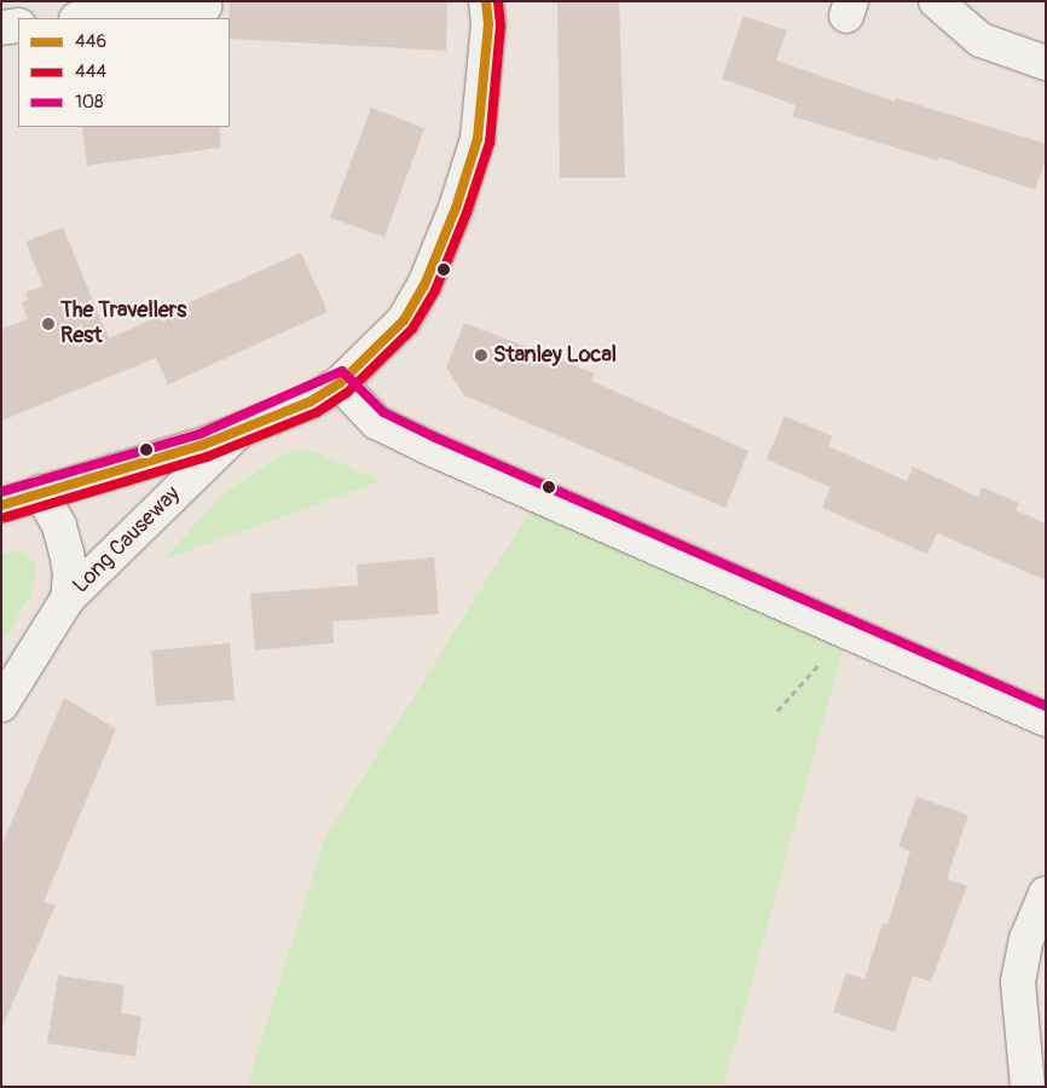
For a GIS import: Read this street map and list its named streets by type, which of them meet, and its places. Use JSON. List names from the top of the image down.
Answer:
{
  "streets": {
    "street": ["Long Causeway"]
  },
  "places": ["The Travellers Rest", "Stanley Local"],
  "lines": ["transit line 446", "transit line 444", "transit line 108"],
  "legend": ["446", "444", "108"]
}
